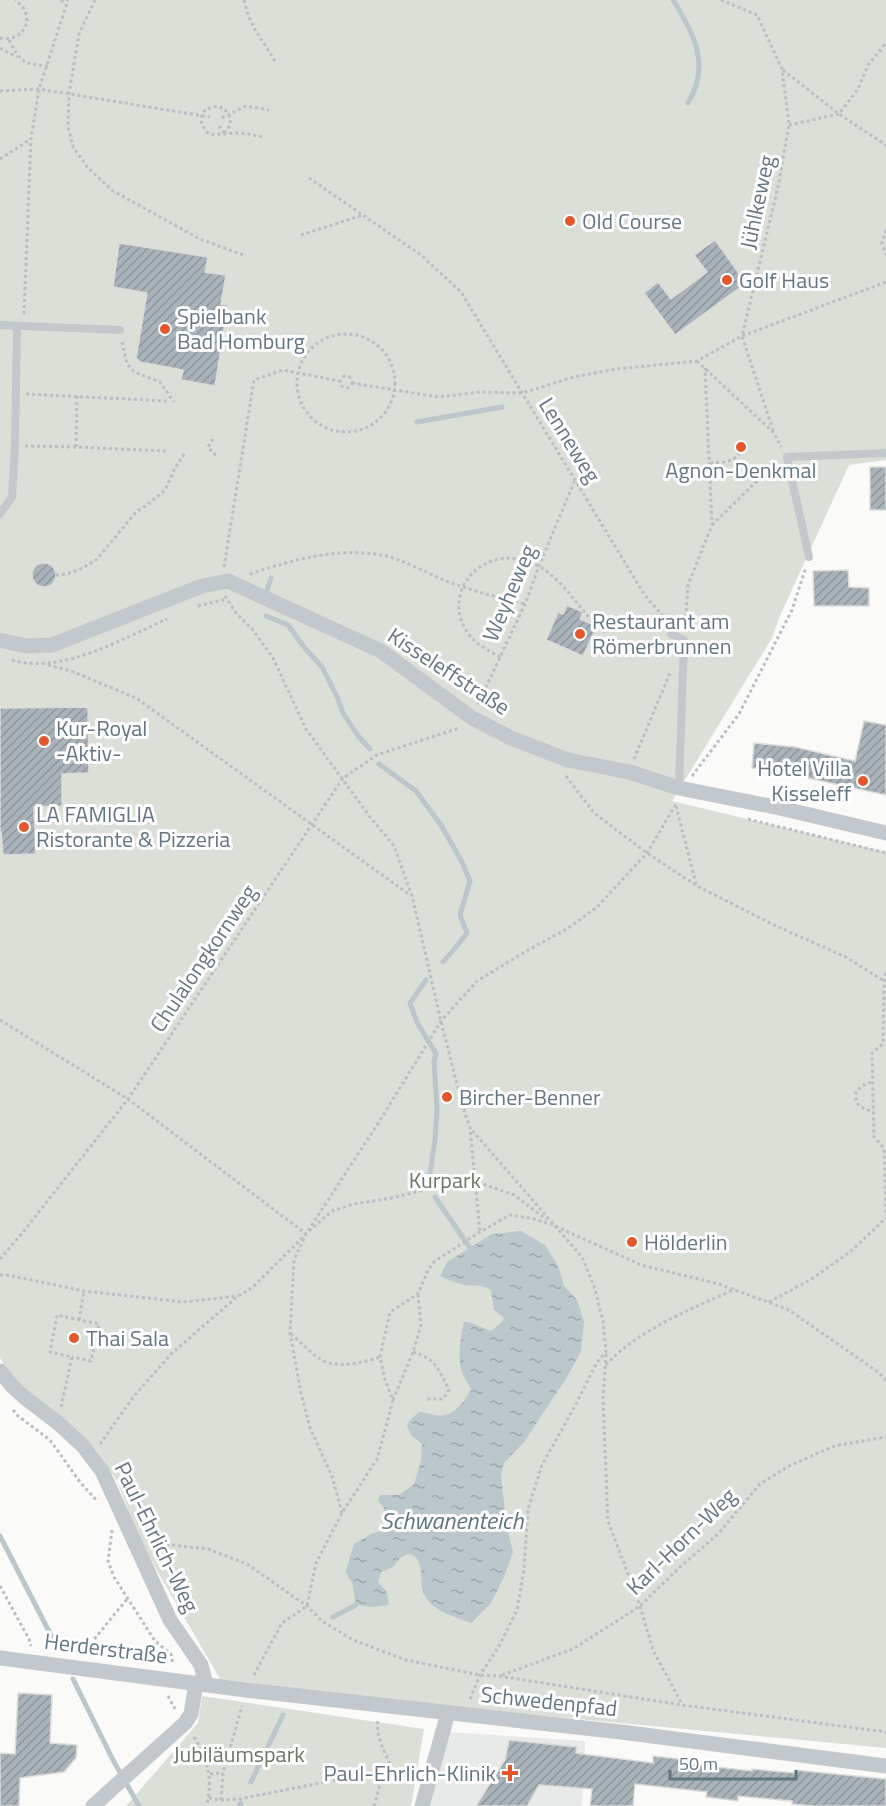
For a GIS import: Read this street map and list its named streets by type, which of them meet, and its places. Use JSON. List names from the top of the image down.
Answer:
{
  "streets": {
    "street": [
      "Kisseleffstraße",
      "Paul-Ehrlich-Weg",
      "Herderstraße",
      "Schwedenpfad"
    ],
    "path": [
      "Jühlkeweg",
      "Lenneweg",
      "Weyheweg",
      "Chulalongkornweg",
      "Karl-Horn-Weg"
    ]
  },
  "crossings": [
    ["Lenneweg", "Weyheweg"],
    ["Weyheweg", "Kisseleffstraße"],
    ["Weyheweg", "Chulalongkornweg"],
    ["Kisseleffstraße", "Chulalongkornweg"],
    ["Paul-Ehrlich-Weg", "Herderstraße"],
    ["Paul-Ehrlich-Weg", "Schwedenpfad"],
    ["Herderstraße", "Schwedenpfad"]
  ],
  "water": ["Schwanenteich"],
  "parks": ["Kurpark", "Jubiläumspark"],
  "places": {
    "other": [
      "Old Course",
      "Golf Haus",
      "Spielbank Bad Homburg",
      "Agnon-Denkmal",
      "Restaurant am Römerbrunnen",
      "Kur-Royal -Aktiv-",
      "Hotel Villa Kisseleff",
      "LA FAMIGLIA Ristorante & Pizzeria",
      "Bircher-Benner",
      "Hölderlin",
      "Thai Sala"
    ],
    "health": ["Paul-Ehrlich-Klinik"]
  },
  "scale_bar": "50 m"
}
